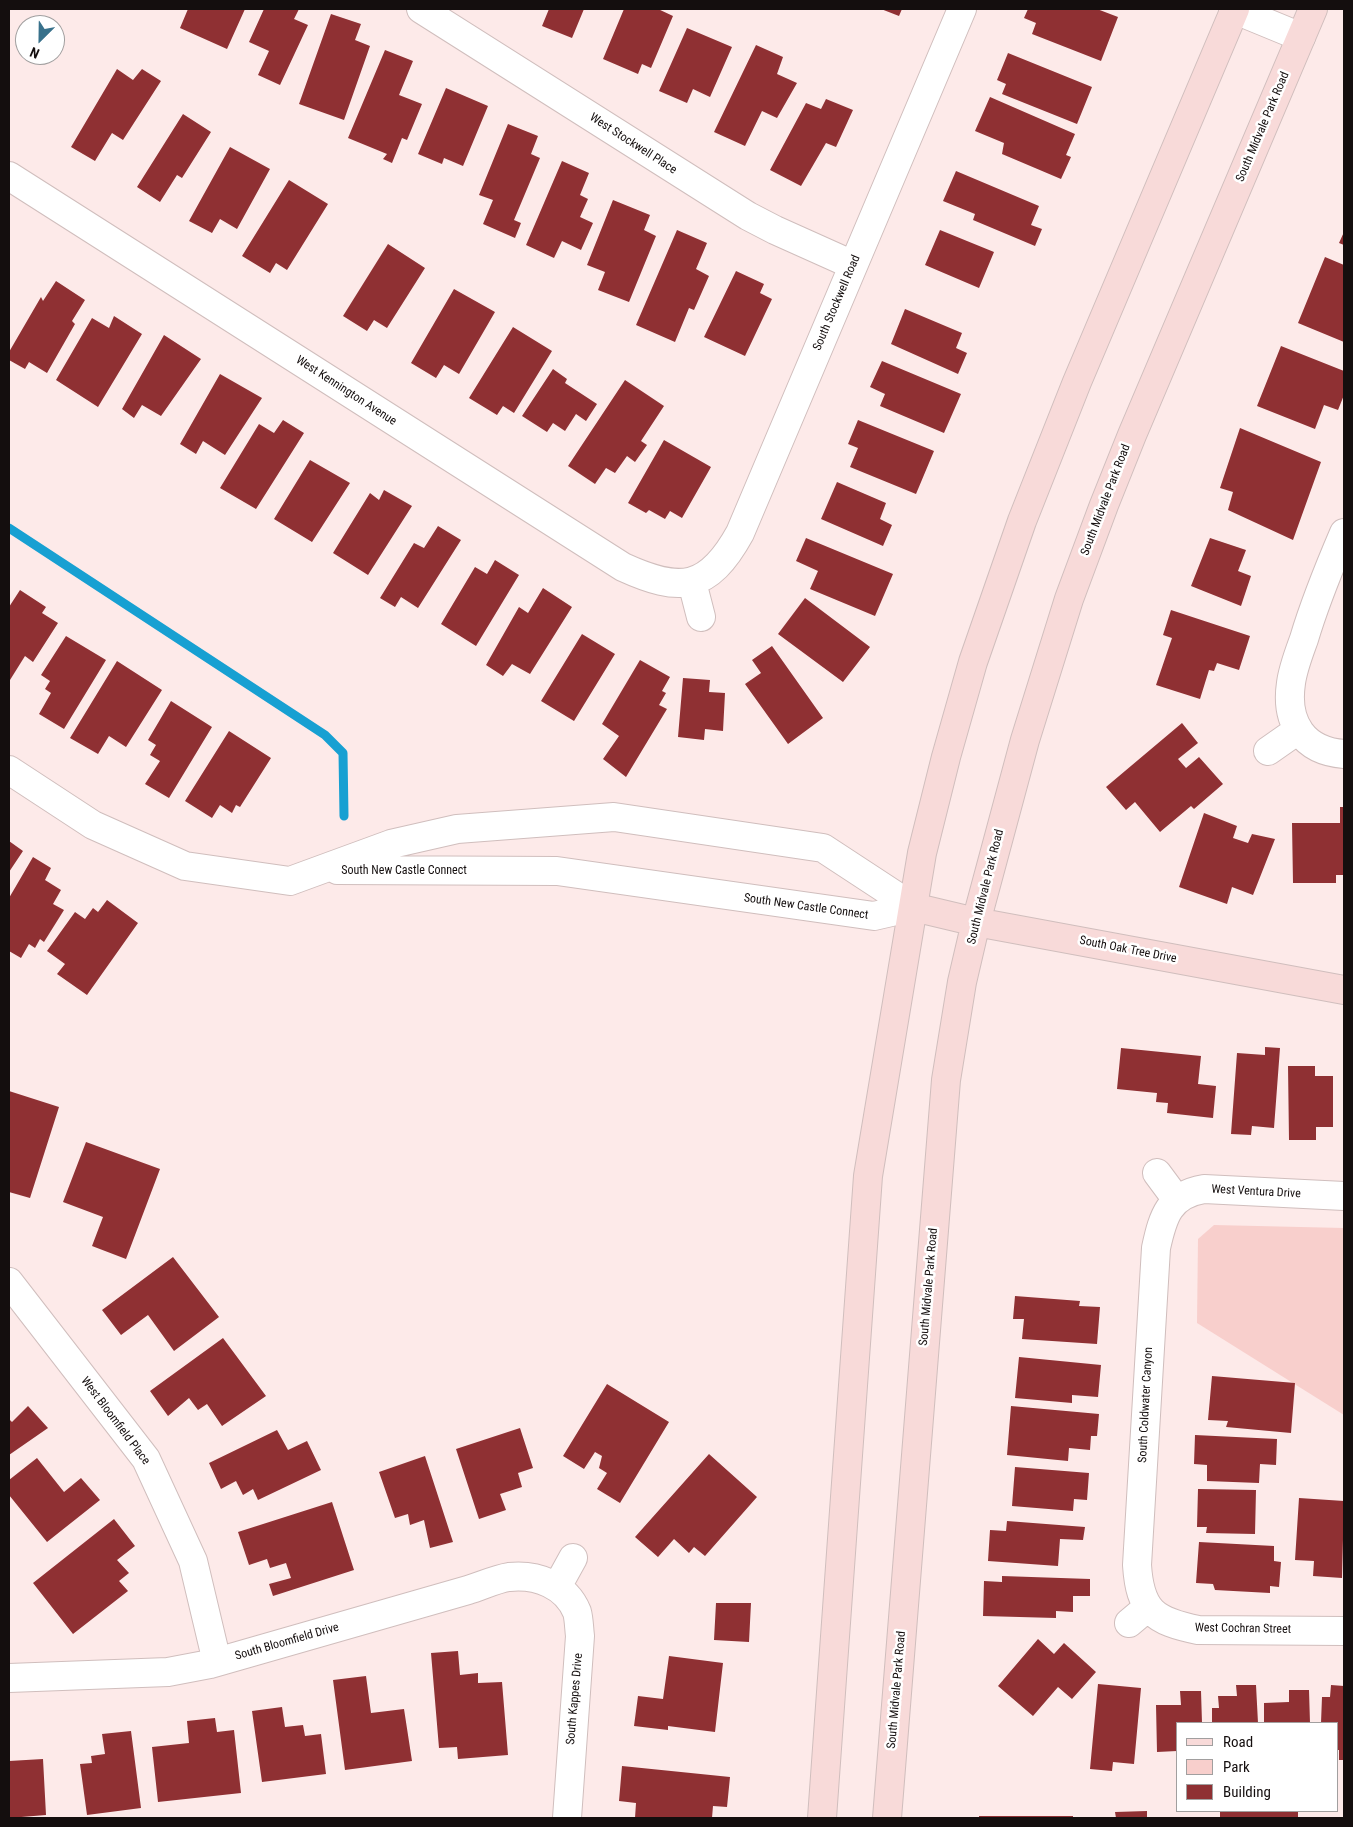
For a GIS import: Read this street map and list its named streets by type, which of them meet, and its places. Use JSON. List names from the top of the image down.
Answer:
{
  "streets": {
    "main road": ["South Midvale Park Road", "South Oak Tree Drive"],
    "street": [
      "West Stockwell Place",
      "South Stockwell Road",
      "West Kennington Avenue",
      "South New Castle Connect",
      "West Ventura Drive",
      "South Coldwater Canyon",
      "West Bloomfield Place",
      "West Cochran Street",
      "South Bloomfield Drive",
      "South Kappes Drive"
    ]
  },
  "crossings": [
    ["South Midvale Park Road", "South Oak Tree Drive"],
    ["West Stockwell Place", "South Stockwell Road"],
    ["South Stockwell Road", "West Kennington Avenue"],
    ["South New Castle Connect", "South Oak Tree Drive"],
    ["West Ventura Drive", "South Coldwater Canyon"],
    ["South Coldwater Canyon", "West Cochran Street"],
    ["West Bloomfield Place", "South Bloomfield Drive"],
    ["South Bloomfield Drive", "South Kappes Drive"]
  ],
  "legend": ["Road", "Park", "Building"],
  "north": "bottom left"
}
